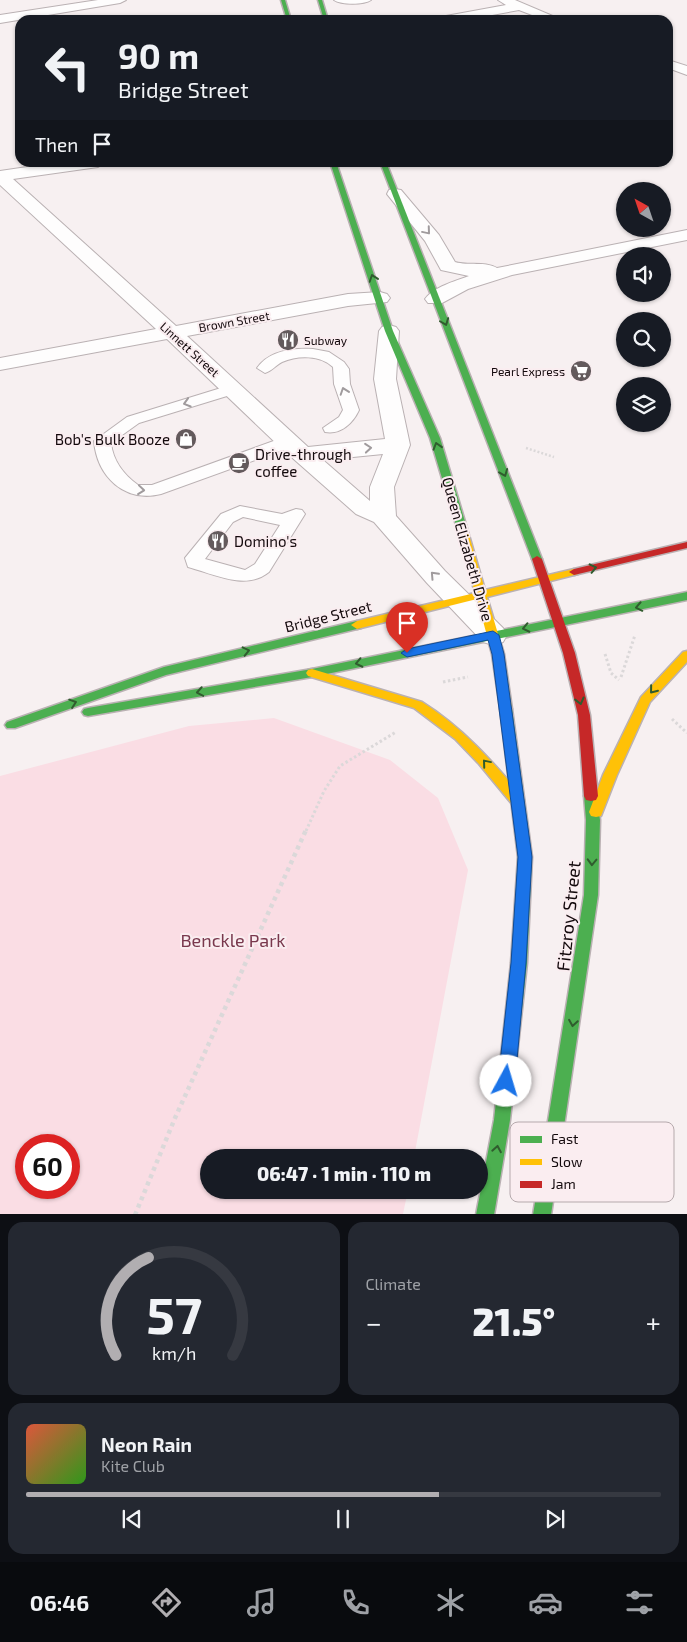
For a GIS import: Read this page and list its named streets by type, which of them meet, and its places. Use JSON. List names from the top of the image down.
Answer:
{
  "streets": {
    "main road": ["Queen Elizabeth Drive", "Bridge Street", "Fitzroy Street"],
    "street": ["Brown Street", "Linnett Street"]
  },
  "crossings": [
    ["Brown Street", "Linnett Street"],
    ["Brown Street", "Queen Elizabeth Drive"],
    ["Linnett Street", "Queen Elizabeth Drive"],
    ["Queen Elizabeth Drive", "Bridge Street"],
    ["Bridge Street", "Fitzroy Street"]
  ],
  "parks": ["Benckle Park"],
  "places": {
    "restaurant": ["Subway", "Domino's"],
    "supermarket": ["Pearl Express"],
    "shop": ["Bob's Bulk Booze"],
    "cafe": ["Drive-through coffee"]
  },
  "legend": ["Fast", "Slow", "Jam"],
  "north": "top left",
  "page": {
    "turn": ["90 m", "Bridge Street"],
    "then": "Then",
    "limit": "60",
    "trip": "06:47 · 1 min · 110 m",
    "tile": "Climate",
    "heat": ["−", "21.5°", "+"],
    "song": ["Neon Rain", "Kite Club"],
    "tabs": "06:46",
    "gauge": ["57", "km/h"]
  }
}
